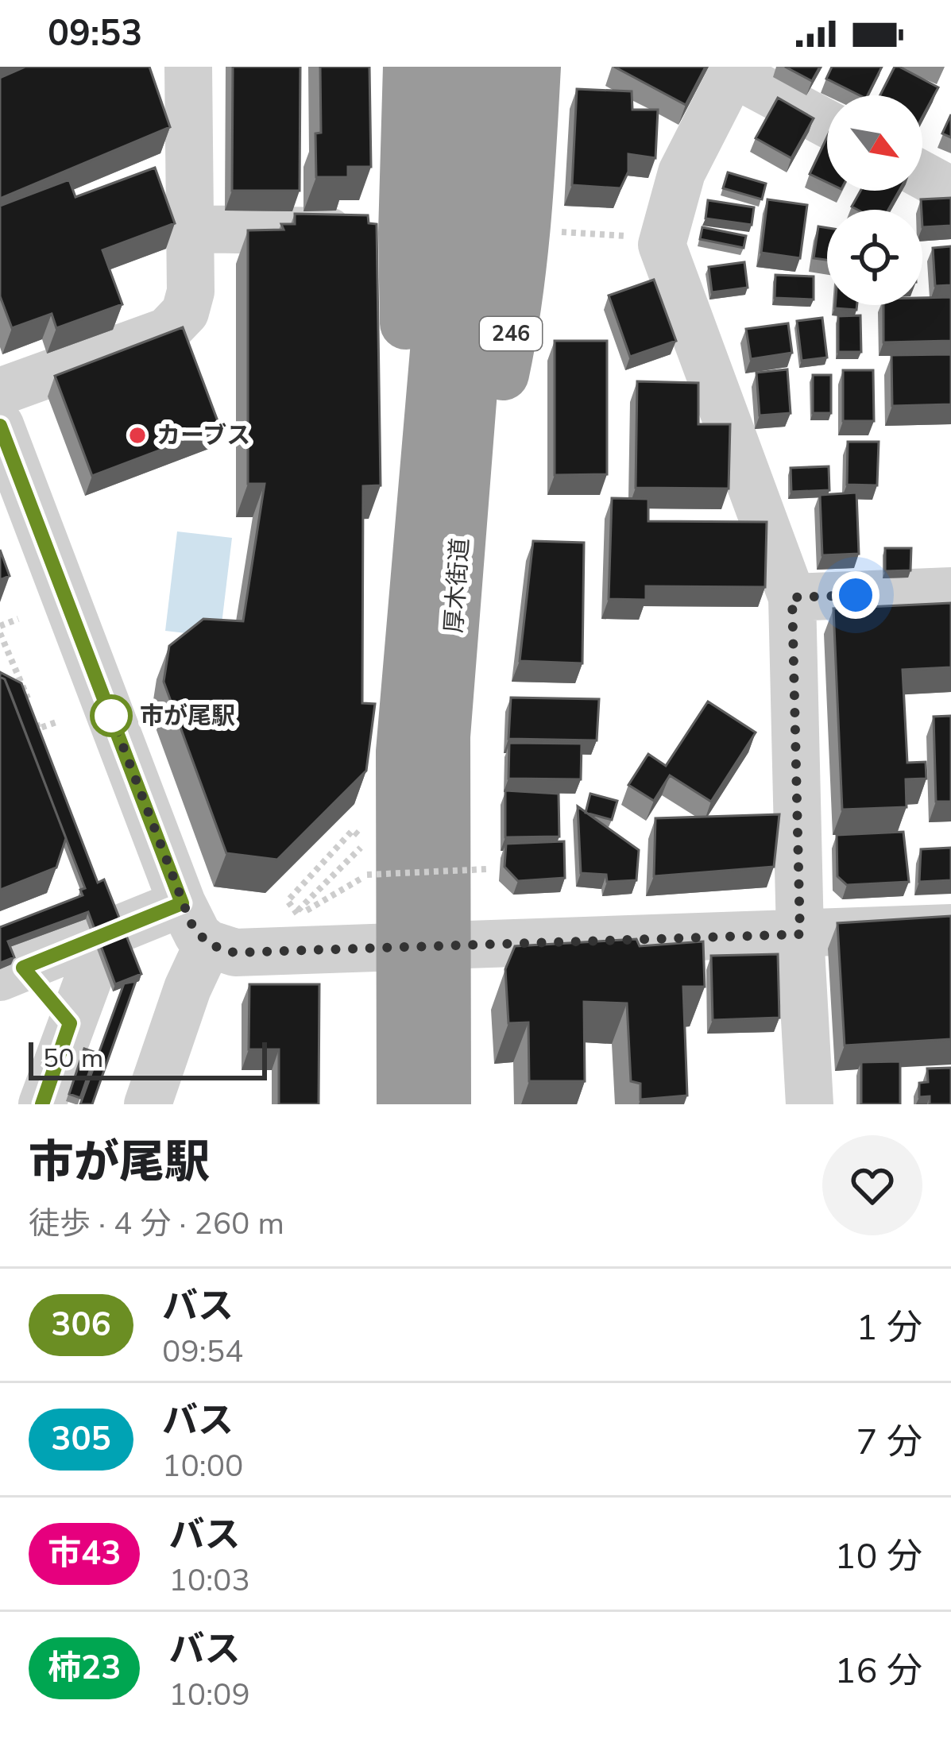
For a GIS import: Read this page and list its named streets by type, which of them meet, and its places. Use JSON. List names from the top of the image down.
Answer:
{
  "streets": {
    "highway": ["246", "厚木街道"]
  },
  "crossings": [
    ["246", "厚木街道"]
  ],
  "places": ["カーブス", "市が尾駅"],
  "lines": ["bus line 306"],
  "scale_bar": "50 m",
  "north": "bottom right",
  "page": {
    "status": "09:53",
    "scale": "50 m",
    "heading": ["市が尾駅", "徒歩 · 4 分 · 260 m"],
    "list": [
      {
        "mark": "306",
        "name": "バス",
        "note": "09:54",
        "value": "1 分"
      },
      {
        "mark": "305",
        "name": "バス",
        "note": "10:00",
        "value": "7 分"
      },
      {
        "mark": "市43",
        "name": "バス",
        "note": "10:03",
        "value": "10 分"
      },
      {
        "mark": "柿23",
        "name": "バス",
        "note": "10:09",
        "value": "16 分"
      }
    ]
  }
}
